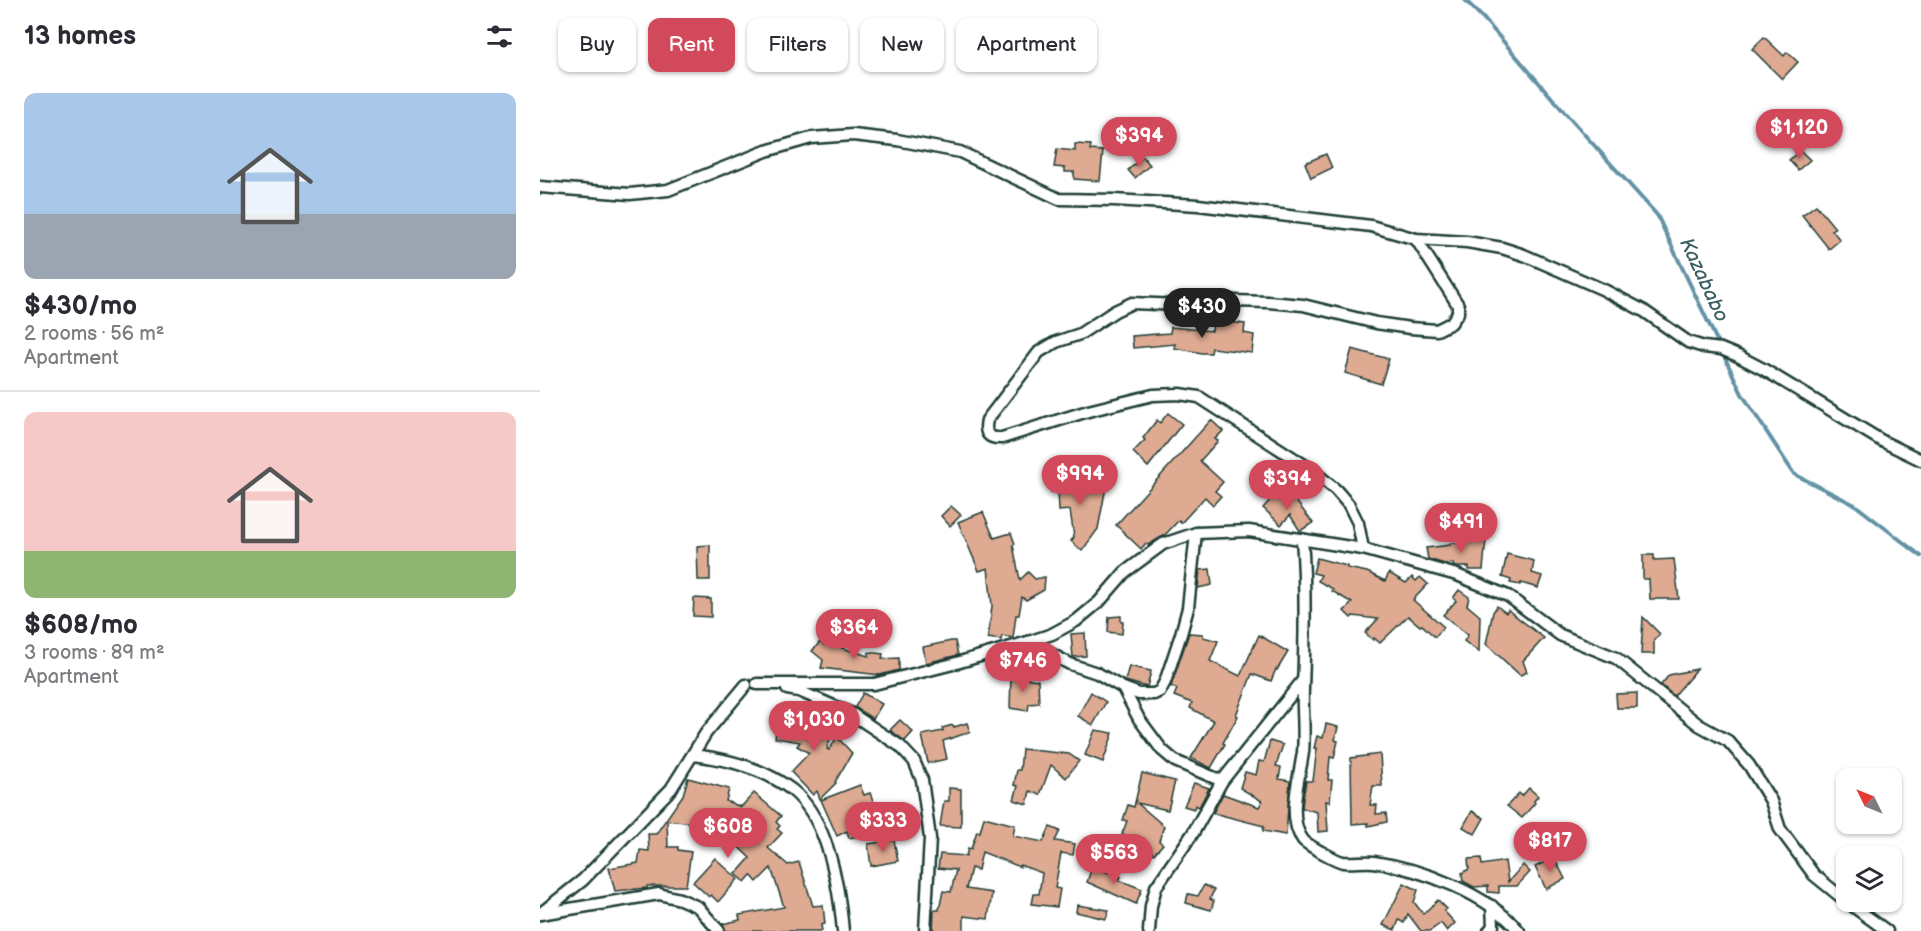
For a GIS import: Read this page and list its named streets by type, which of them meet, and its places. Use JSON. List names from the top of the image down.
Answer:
{
  "water": ["Kazababo"],
  "north": "top left",
  "page": {
    "heading": "13 homes",
    "chip": [
      "Buy",
      "Rent",
      "Filters",
      "New",
      "Apartment"
    ],
    "list": [
      {
        "name": "$430/mo",
        "note": "2 rooms · 56 m² · Apartment"
      },
      {
        "name": "$608/mo",
        "note": "3 rooms · 89 m² · Apartment"
      }
    ],
    "price": [
      "$1,120",
      "$394",
      "$430",
      "$994",
      "$394",
      "$491",
      "$364",
      "$746",
      "$1,030",
      "$333",
      "$608",
      "$817",
      "$563"
    ]
  }
}
